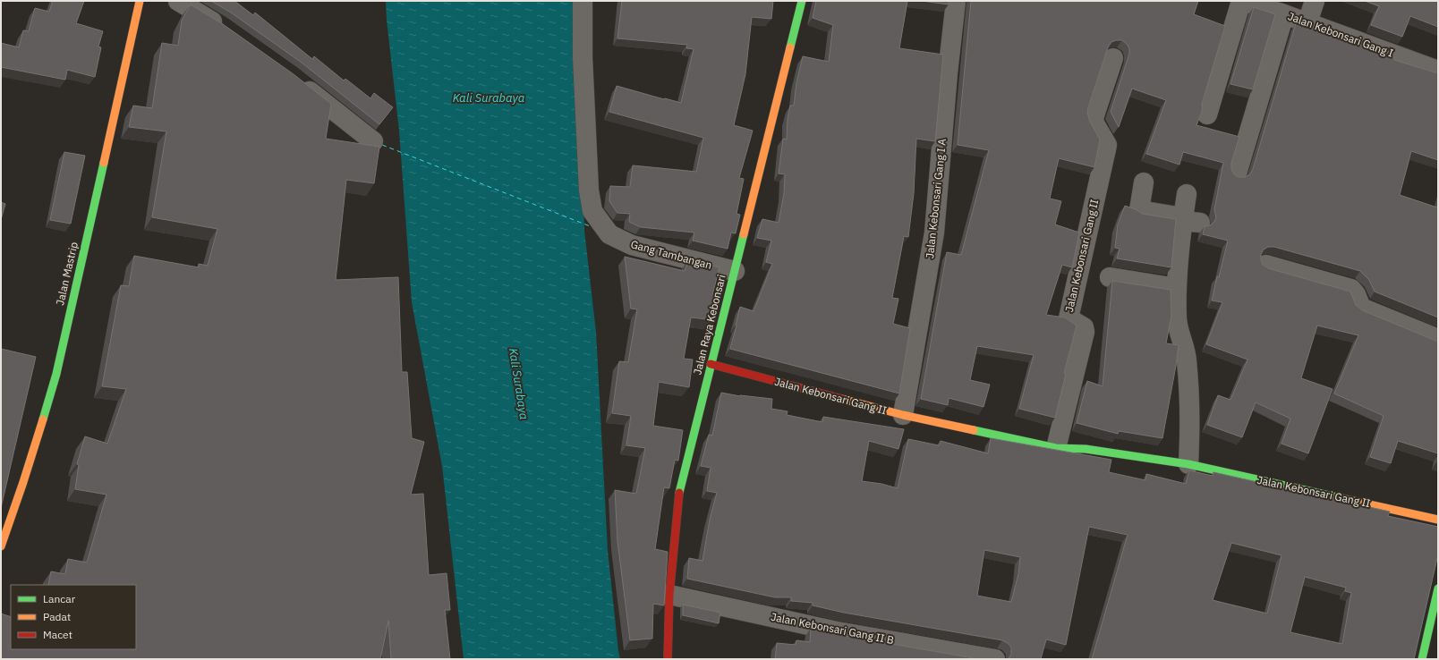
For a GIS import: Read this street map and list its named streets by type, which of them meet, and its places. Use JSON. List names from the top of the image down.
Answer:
{
  "streets": {
    "main road": ["Jalan Kebonsari Gang II", "Jalan Mastrip", "Jalan Raya Kebonsari"],
    "street": [
      "Jalan Kebonsari Gang I",
      "Jalan Kebonsari Gang I A",
      "Gang Tambangan",
      "Jalan Kebonsari Gang II B"
    ]
  },
  "crossings": [
    ["Jalan Kebonsari Gang I A", "Jalan Kebonsari Gang II"],
    ["Gang Tambangan", "Jalan Raya Kebonsari"],
    ["Jalan Kebonsari Gang II", "Jalan Raya Kebonsari"],
    ["Jalan Raya Kebonsari", "Jalan Kebonsari Gang II B"]
  ],
  "water": ["Kali Surabaya"],
  "legend": ["Lancar", "Padat", "Macet"]
}
